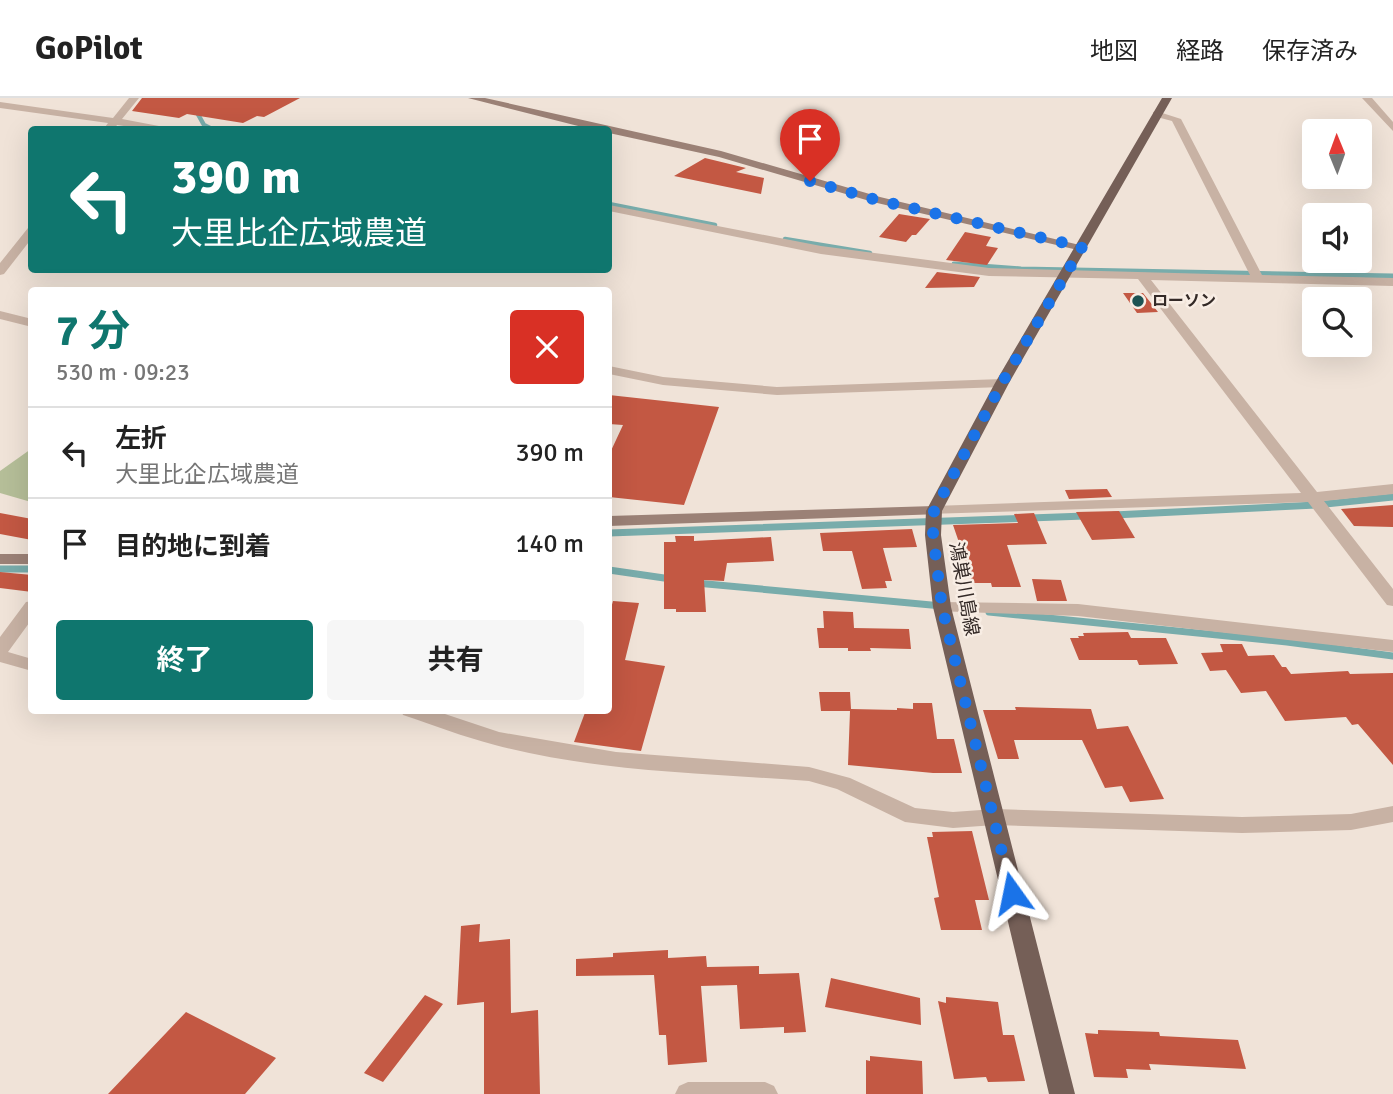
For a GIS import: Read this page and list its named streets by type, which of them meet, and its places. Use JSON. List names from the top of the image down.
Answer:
{
  "streets": {
    "main road": ["鴻巣川島線"]
  },
  "places": ["ローソン"],
  "north": "top",
  "page": {
    "header": "GoPilot",
    "nav": ["地図", "経路", "保存済み"],
    "turn": ["390 m", "大里比企広域農道"],
    "heading": ["7 分", "530 m · 09:23"],
    "list": [
      {
        "name": "左折",
        "note": "大里比企広域農道",
        "value": "390 m"
      },
      {
        "name": "目的地に到着",
        "value": "140 m"
      }
    ],
    "buttons": ["終了", "共有"]
  }
}
